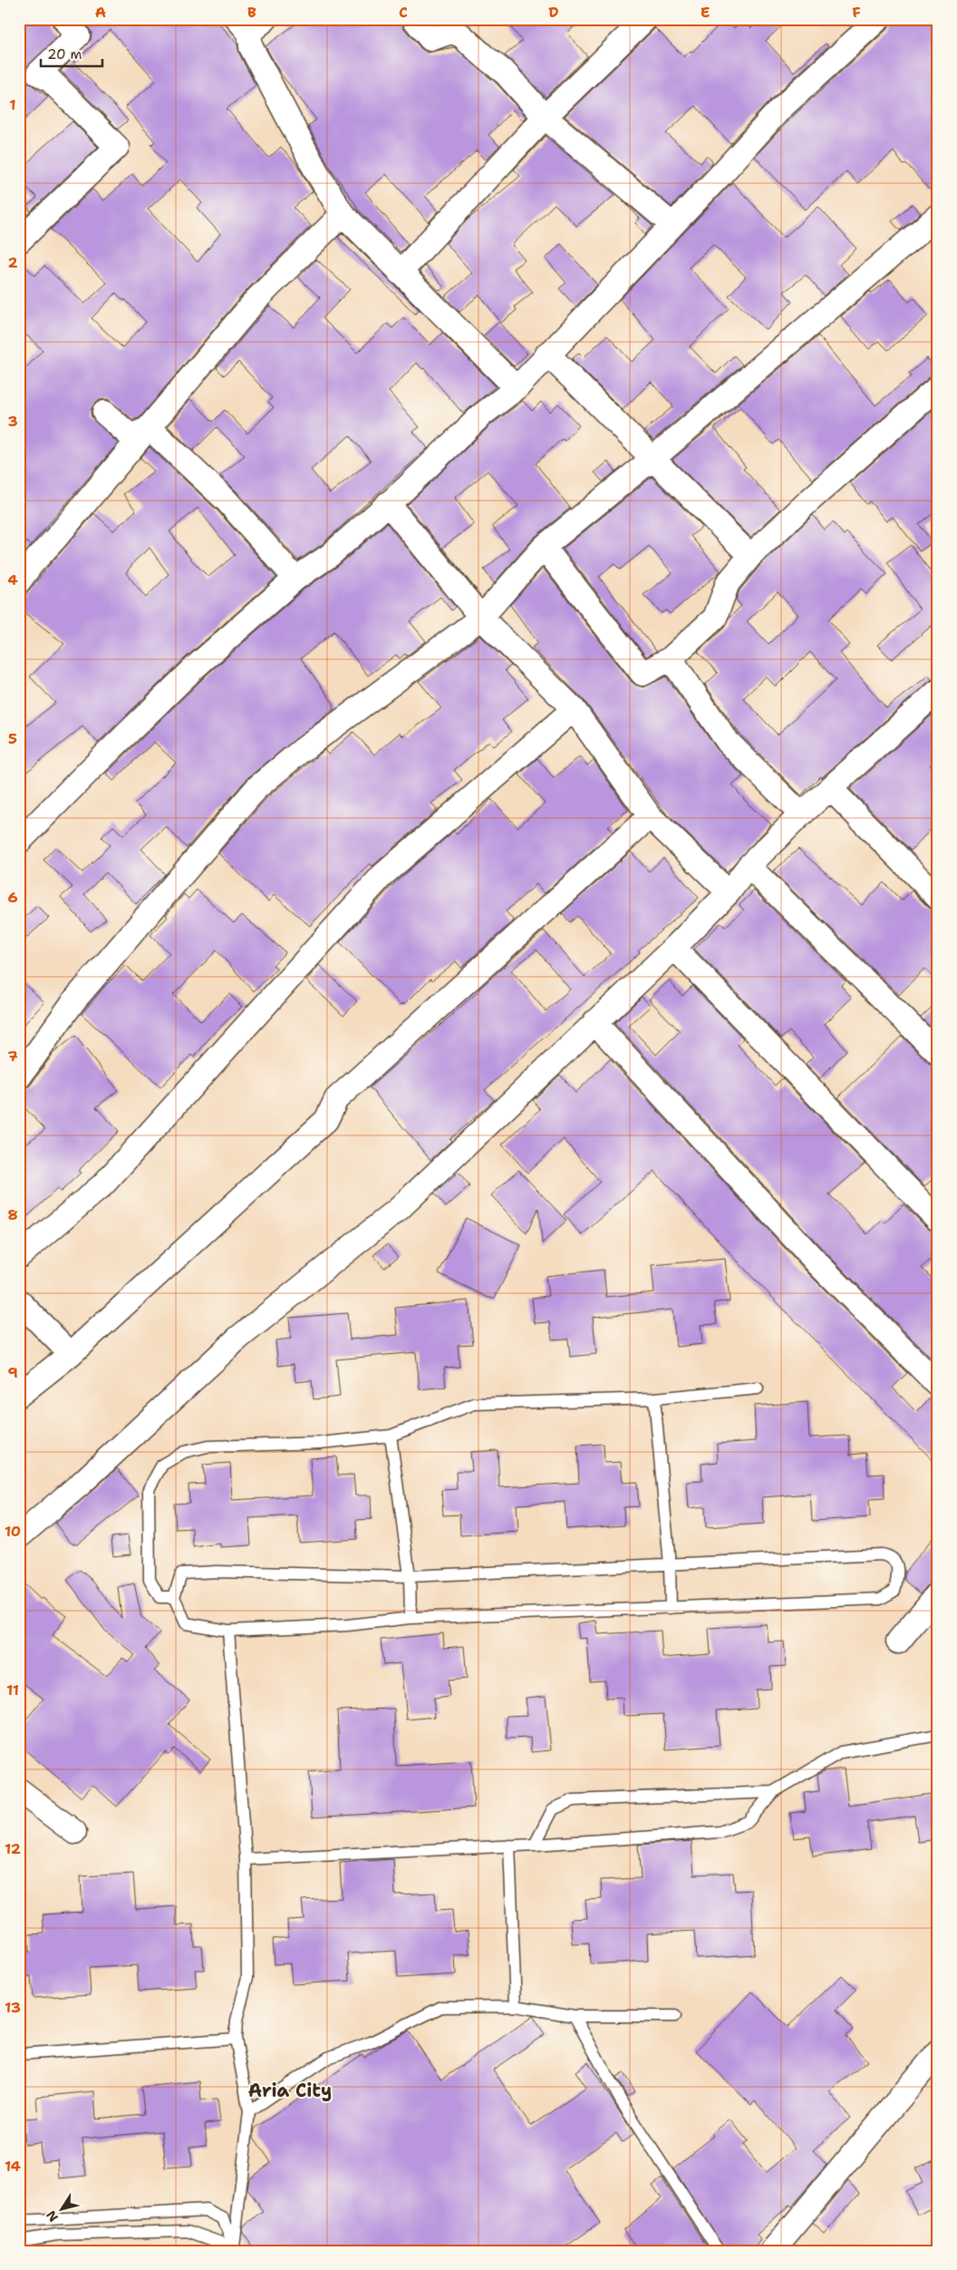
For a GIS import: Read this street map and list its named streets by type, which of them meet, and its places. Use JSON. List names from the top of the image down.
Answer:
{
  "districts": ["Aria City"],
  "scale_bar": "20 m",
  "north": "bottom left",
  "grid": {
    "columns": [
      "A",
      "B",
      "C",
      "D",
      "E",
      "F"
    ],
    "rows": [
      "1",
      "2",
      "3",
      "4",
      "5",
      "6",
      "7",
      "8",
      "9",
      "10",
      "11",
      "12",
      "13",
      "14"
    ]
  }
}
